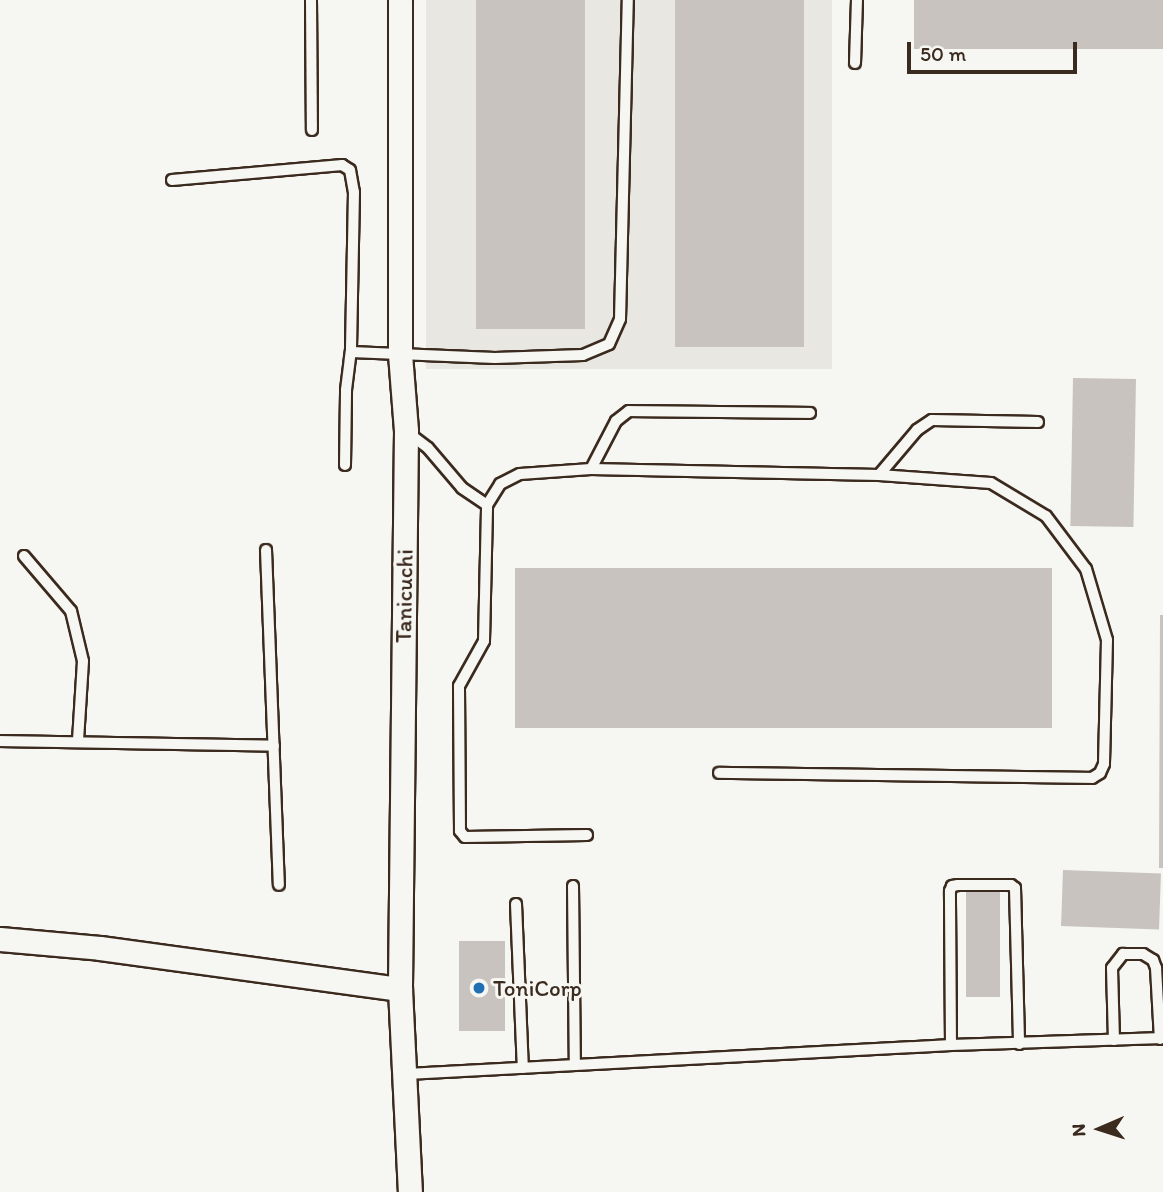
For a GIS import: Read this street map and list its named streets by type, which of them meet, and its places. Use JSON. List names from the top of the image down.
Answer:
{
  "streets": {
    "street": ["Tanicuchi"]
  },
  "places": ["ToniCorp"],
  "scale_bar": "50 m",
  "north": "left"
}
